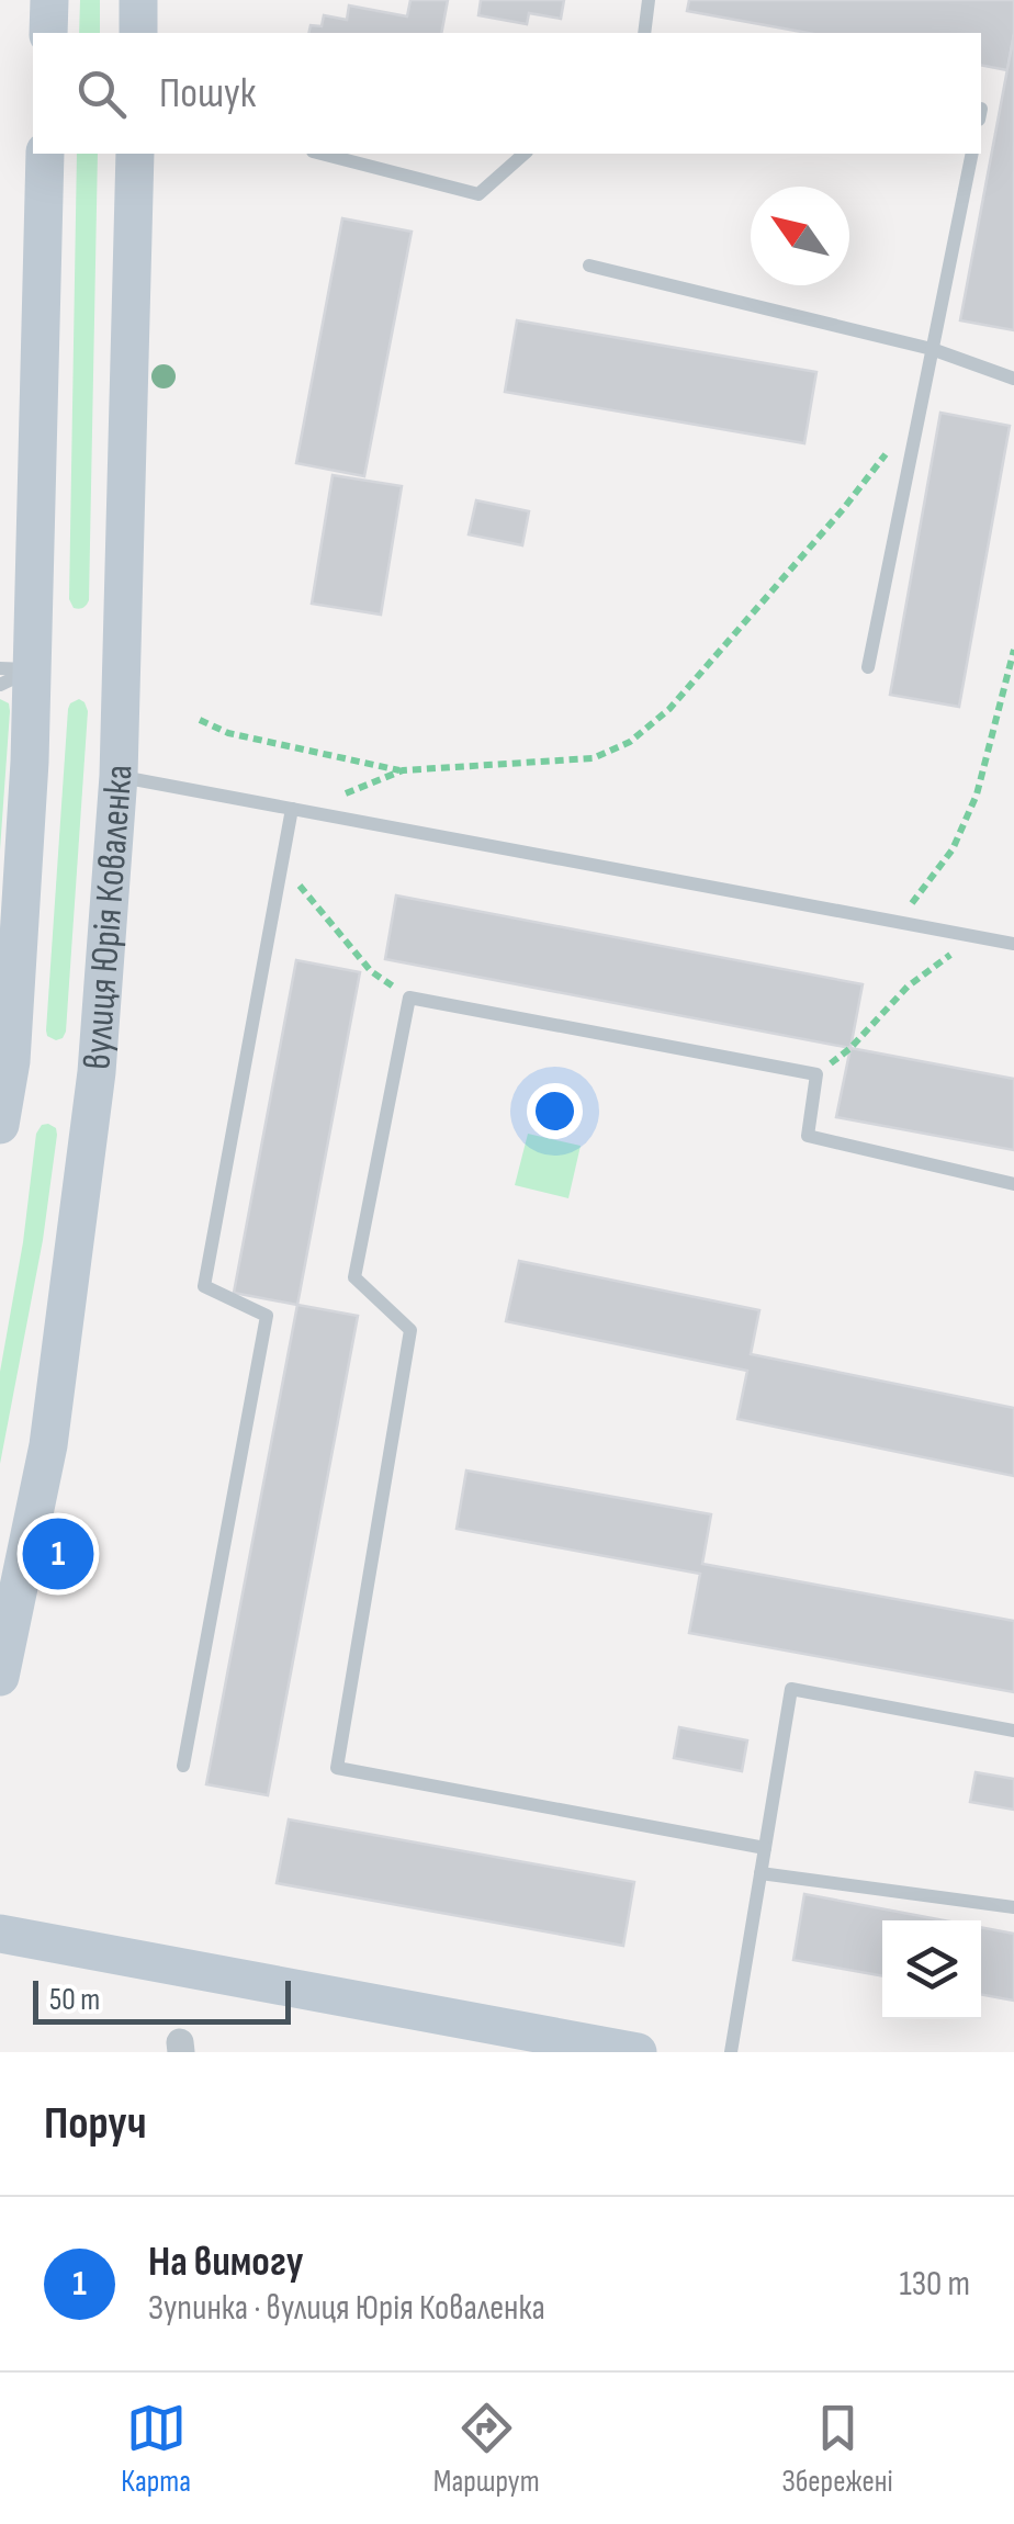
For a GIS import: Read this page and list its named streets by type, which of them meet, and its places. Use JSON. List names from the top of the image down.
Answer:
{
  "streets": {
    "street": ["вулиця Юрія Коваленка"]
  },
  "scale_bar": "50 m",
  "north": "top left",
  "page": {
    "search": "Пошук",
    "pins": "1",
    "scale": "50 m",
    "heading": "Поруч",
    "list": [
      {
        "mark": "1",
        "name": "На вимогу",
        "note": "Зупинка · вулиця Юрія Коваленка",
        "value": "130 m"
      }
    ],
    "nav": ["Карта", "Маршрут", "Збережені"]
  }
}
